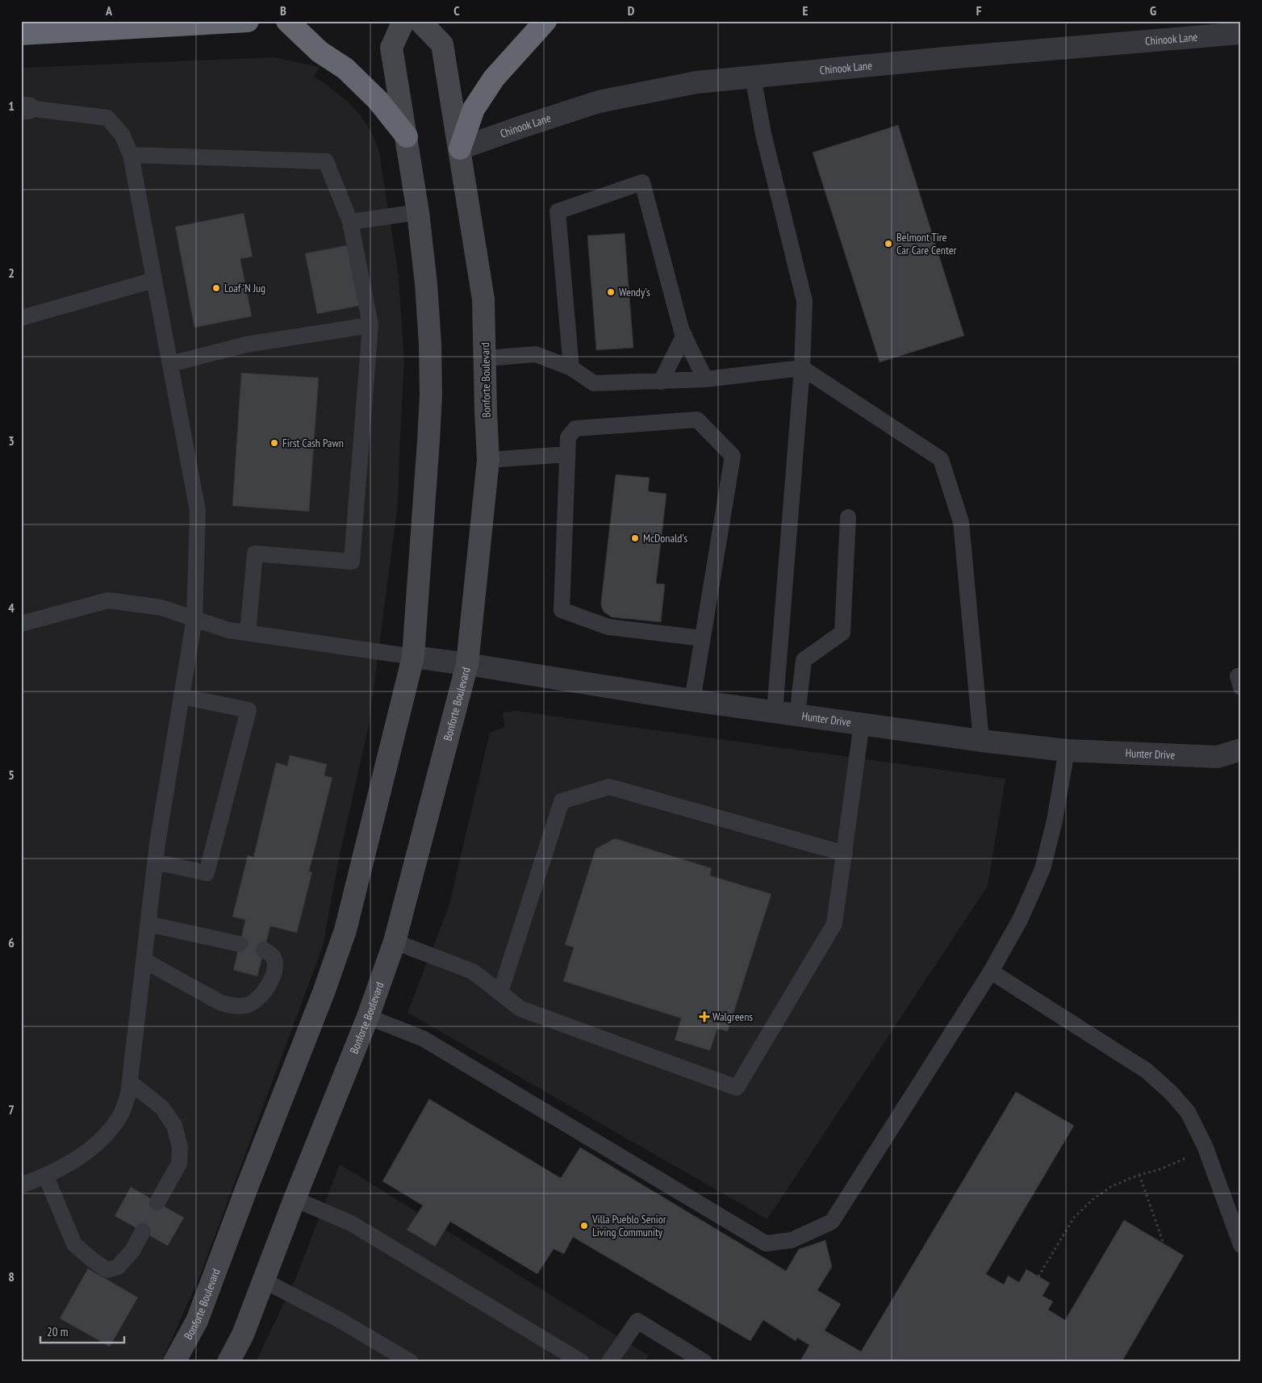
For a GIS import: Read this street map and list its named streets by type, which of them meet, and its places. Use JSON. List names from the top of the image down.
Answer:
{
  "streets": {
    "main road": ["Bonforte Boulevard"],
    "street": ["Chinook Lane", "Hunter Drive"]
  },
  "crossings": [
    ["Chinook Lane", "Bonforte Boulevard"],
    ["Bonforte Boulevard", "Hunter Drive"]
  ],
  "places": {
    "other": [
      "Belmont Tire Car Care Center",
      "Loaf 'N Jug",
      "Wendy's",
      "First Cash Pawn",
      "McDonald's",
      "Villa Pueblo Senior Living Community"
    ],
    "health": ["Walgreens"]
  },
  "scale_bar": "20 m",
  "grid": {
    "columns": [
      "A",
      "B",
      "C",
      "D",
      "E",
      "F",
      "G"
    ],
    "rows": [
      "1",
      "2",
      "3",
      "4",
      "5",
      "6",
      "7",
      "8"
    ]
  }
}
